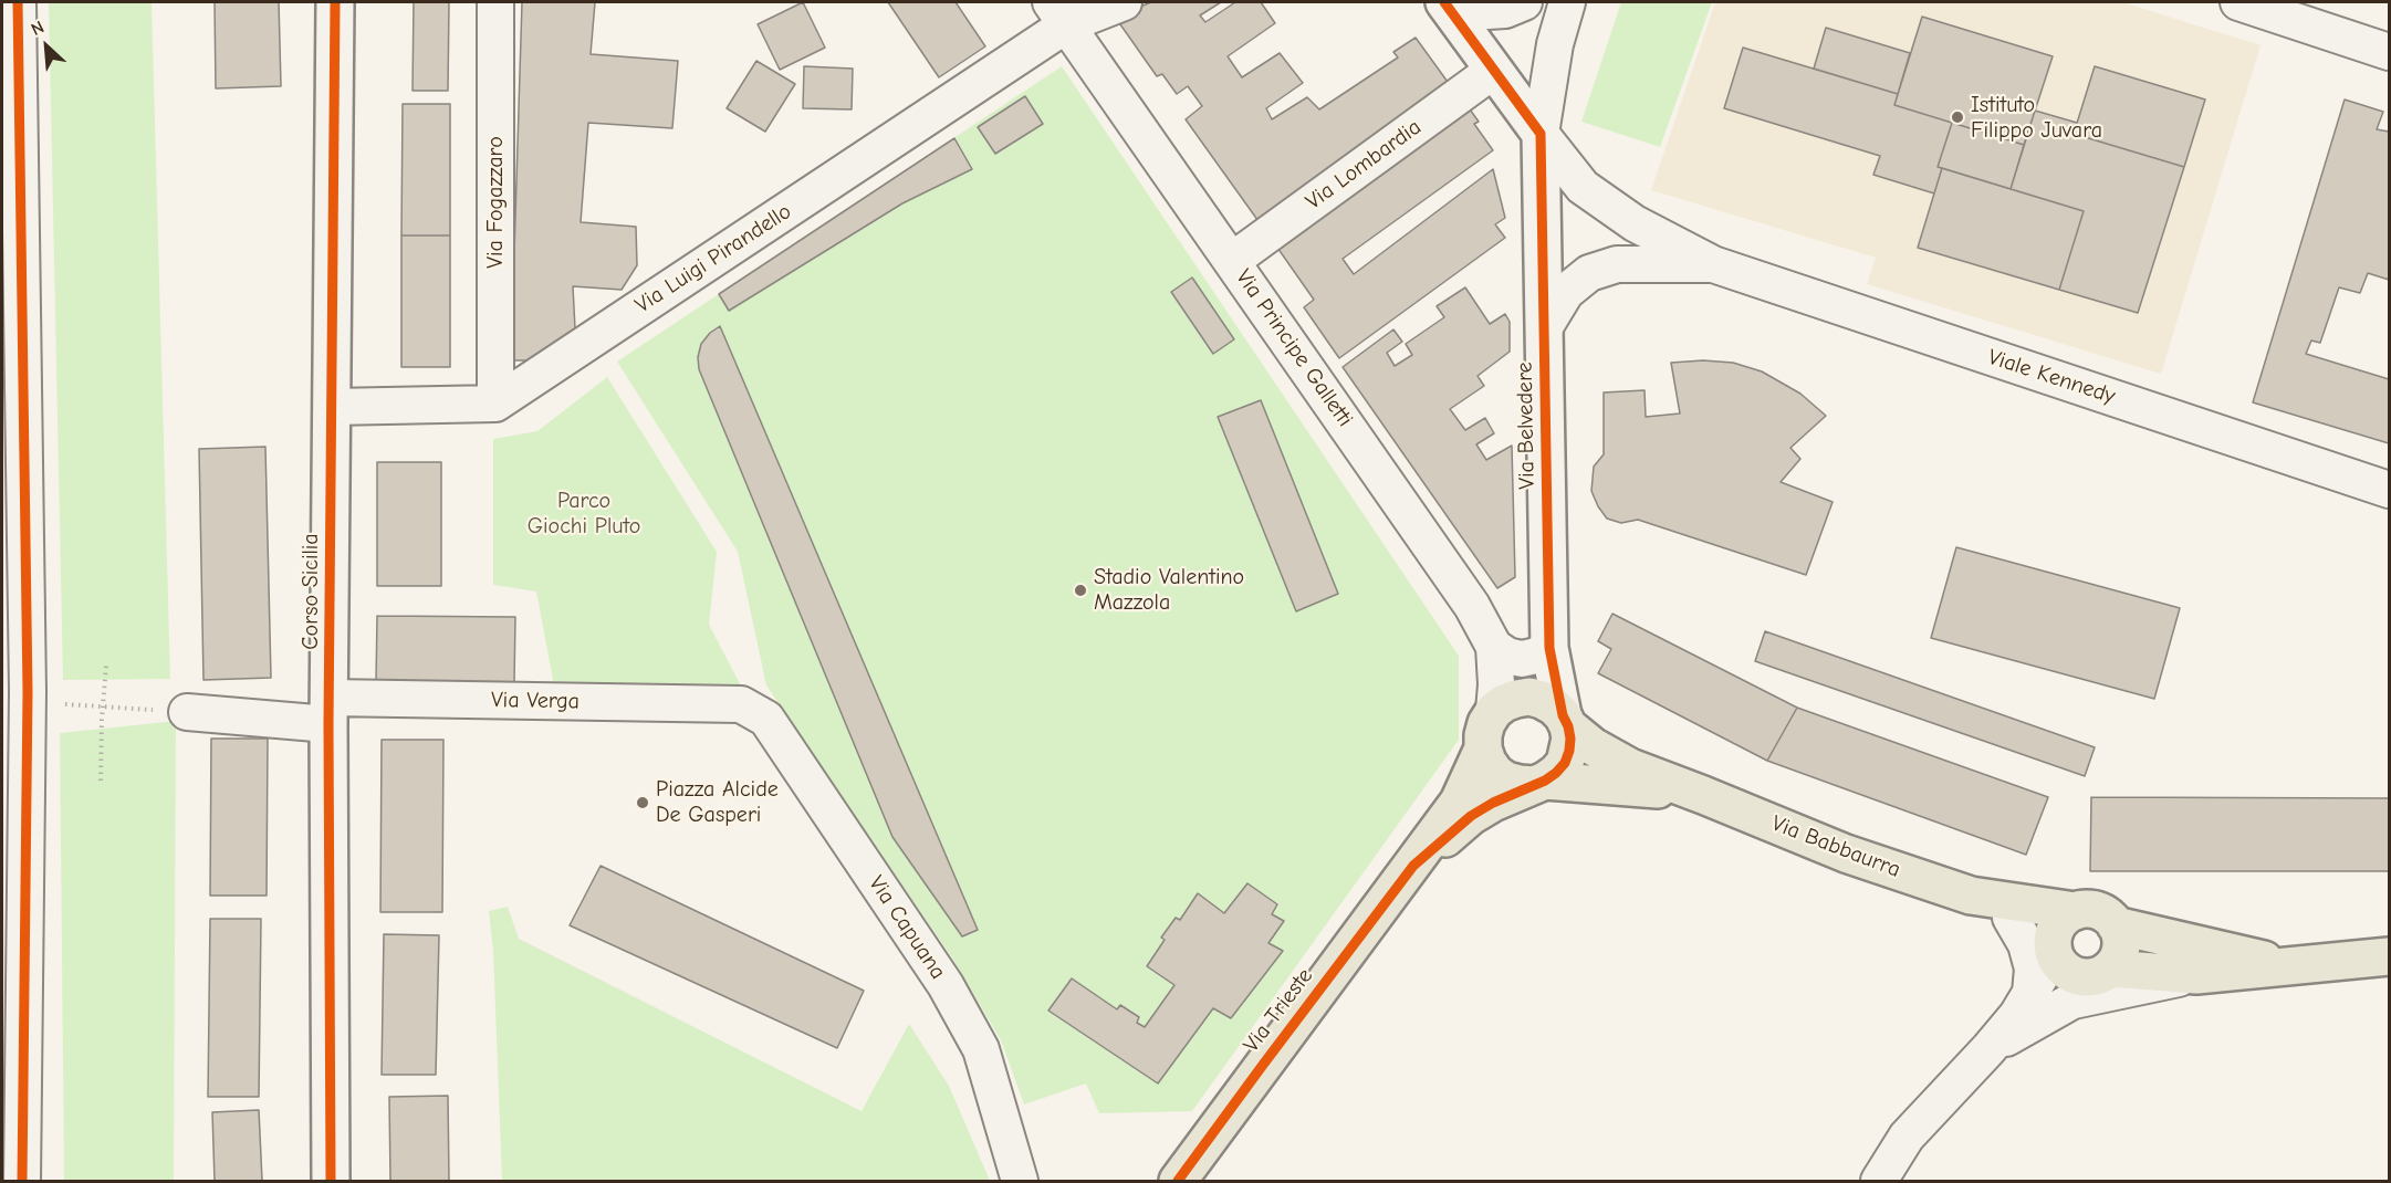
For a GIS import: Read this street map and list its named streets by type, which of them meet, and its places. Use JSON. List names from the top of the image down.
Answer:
{
  "streets": {
    "main road": ["Via Babbaurra", "Via Trieste"],
    "street": [
      "Via Lombardia",
      "Via Fogazzaro",
      "Via Luigi Pirandello",
      "Via Principe Galletti",
      "Viale Kennedy",
      "Via Belvedere",
      "Corso Sicilia",
      "Via Verga",
      "Via Capuana"
    ]
  },
  "crossings": [
    ["Via Lombardia", "Via Principe Galletti"],
    ["Via Fogazzaro", "Via Luigi Pirandello"],
    ["Via Luigi Pirandello", "Via Principe Galletti"],
    ["Via Principe Galletti", "Via Belvedere"],
    ["Corso Sicilia", "Via Verga"],
    ["Via Verga", "Via Capuana"]
  ],
  "parks": ["Parco Giochi Pluto"],
  "places": ["Istituto Filippo Juvara", "Stadio Valentino Mazzola", "Piazza Alcide De Gasperi"],
  "north": "top left"
}
